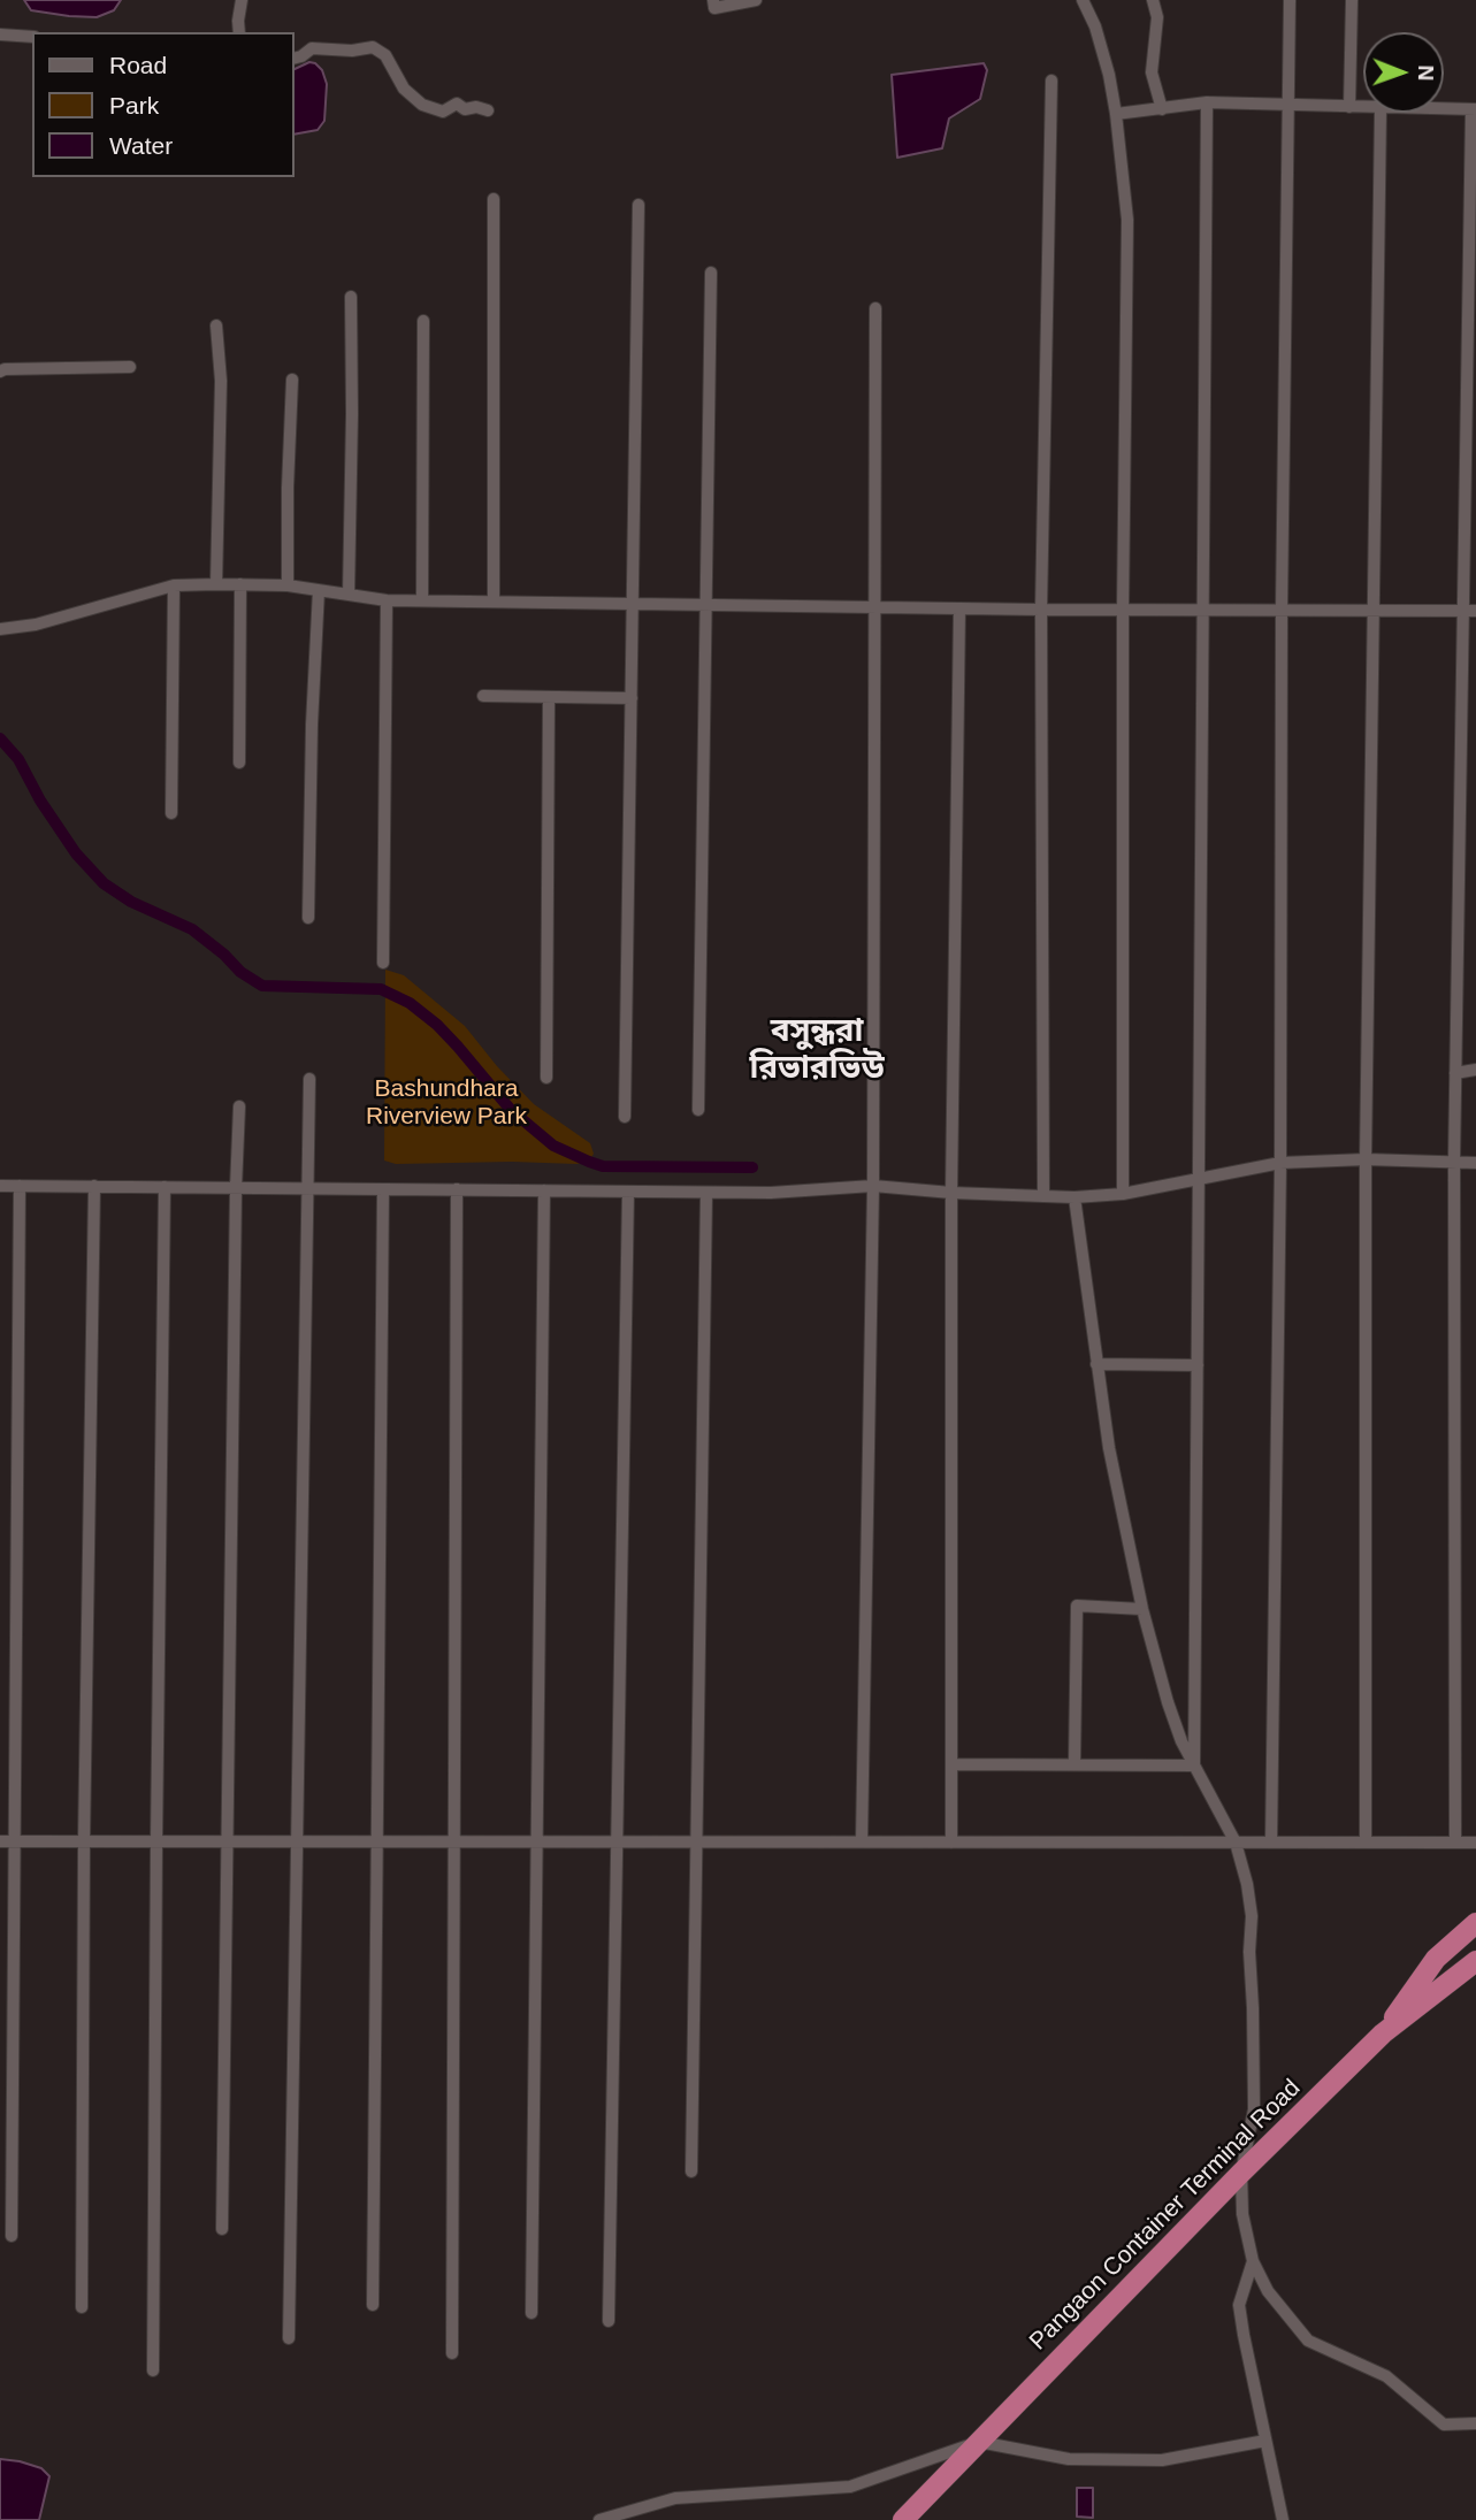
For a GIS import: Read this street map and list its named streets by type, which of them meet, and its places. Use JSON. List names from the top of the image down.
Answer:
{
  "streets": {
    "highway": ["Pangaon Container Terminal Road"]
  },
  "districts": ["বসুন্ধরা রিভারভিউ"],
  "parks": ["Bashundhara Riverview Park"],
  "legend": ["Road", "Park", "Water"],
  "north": "right"
}
